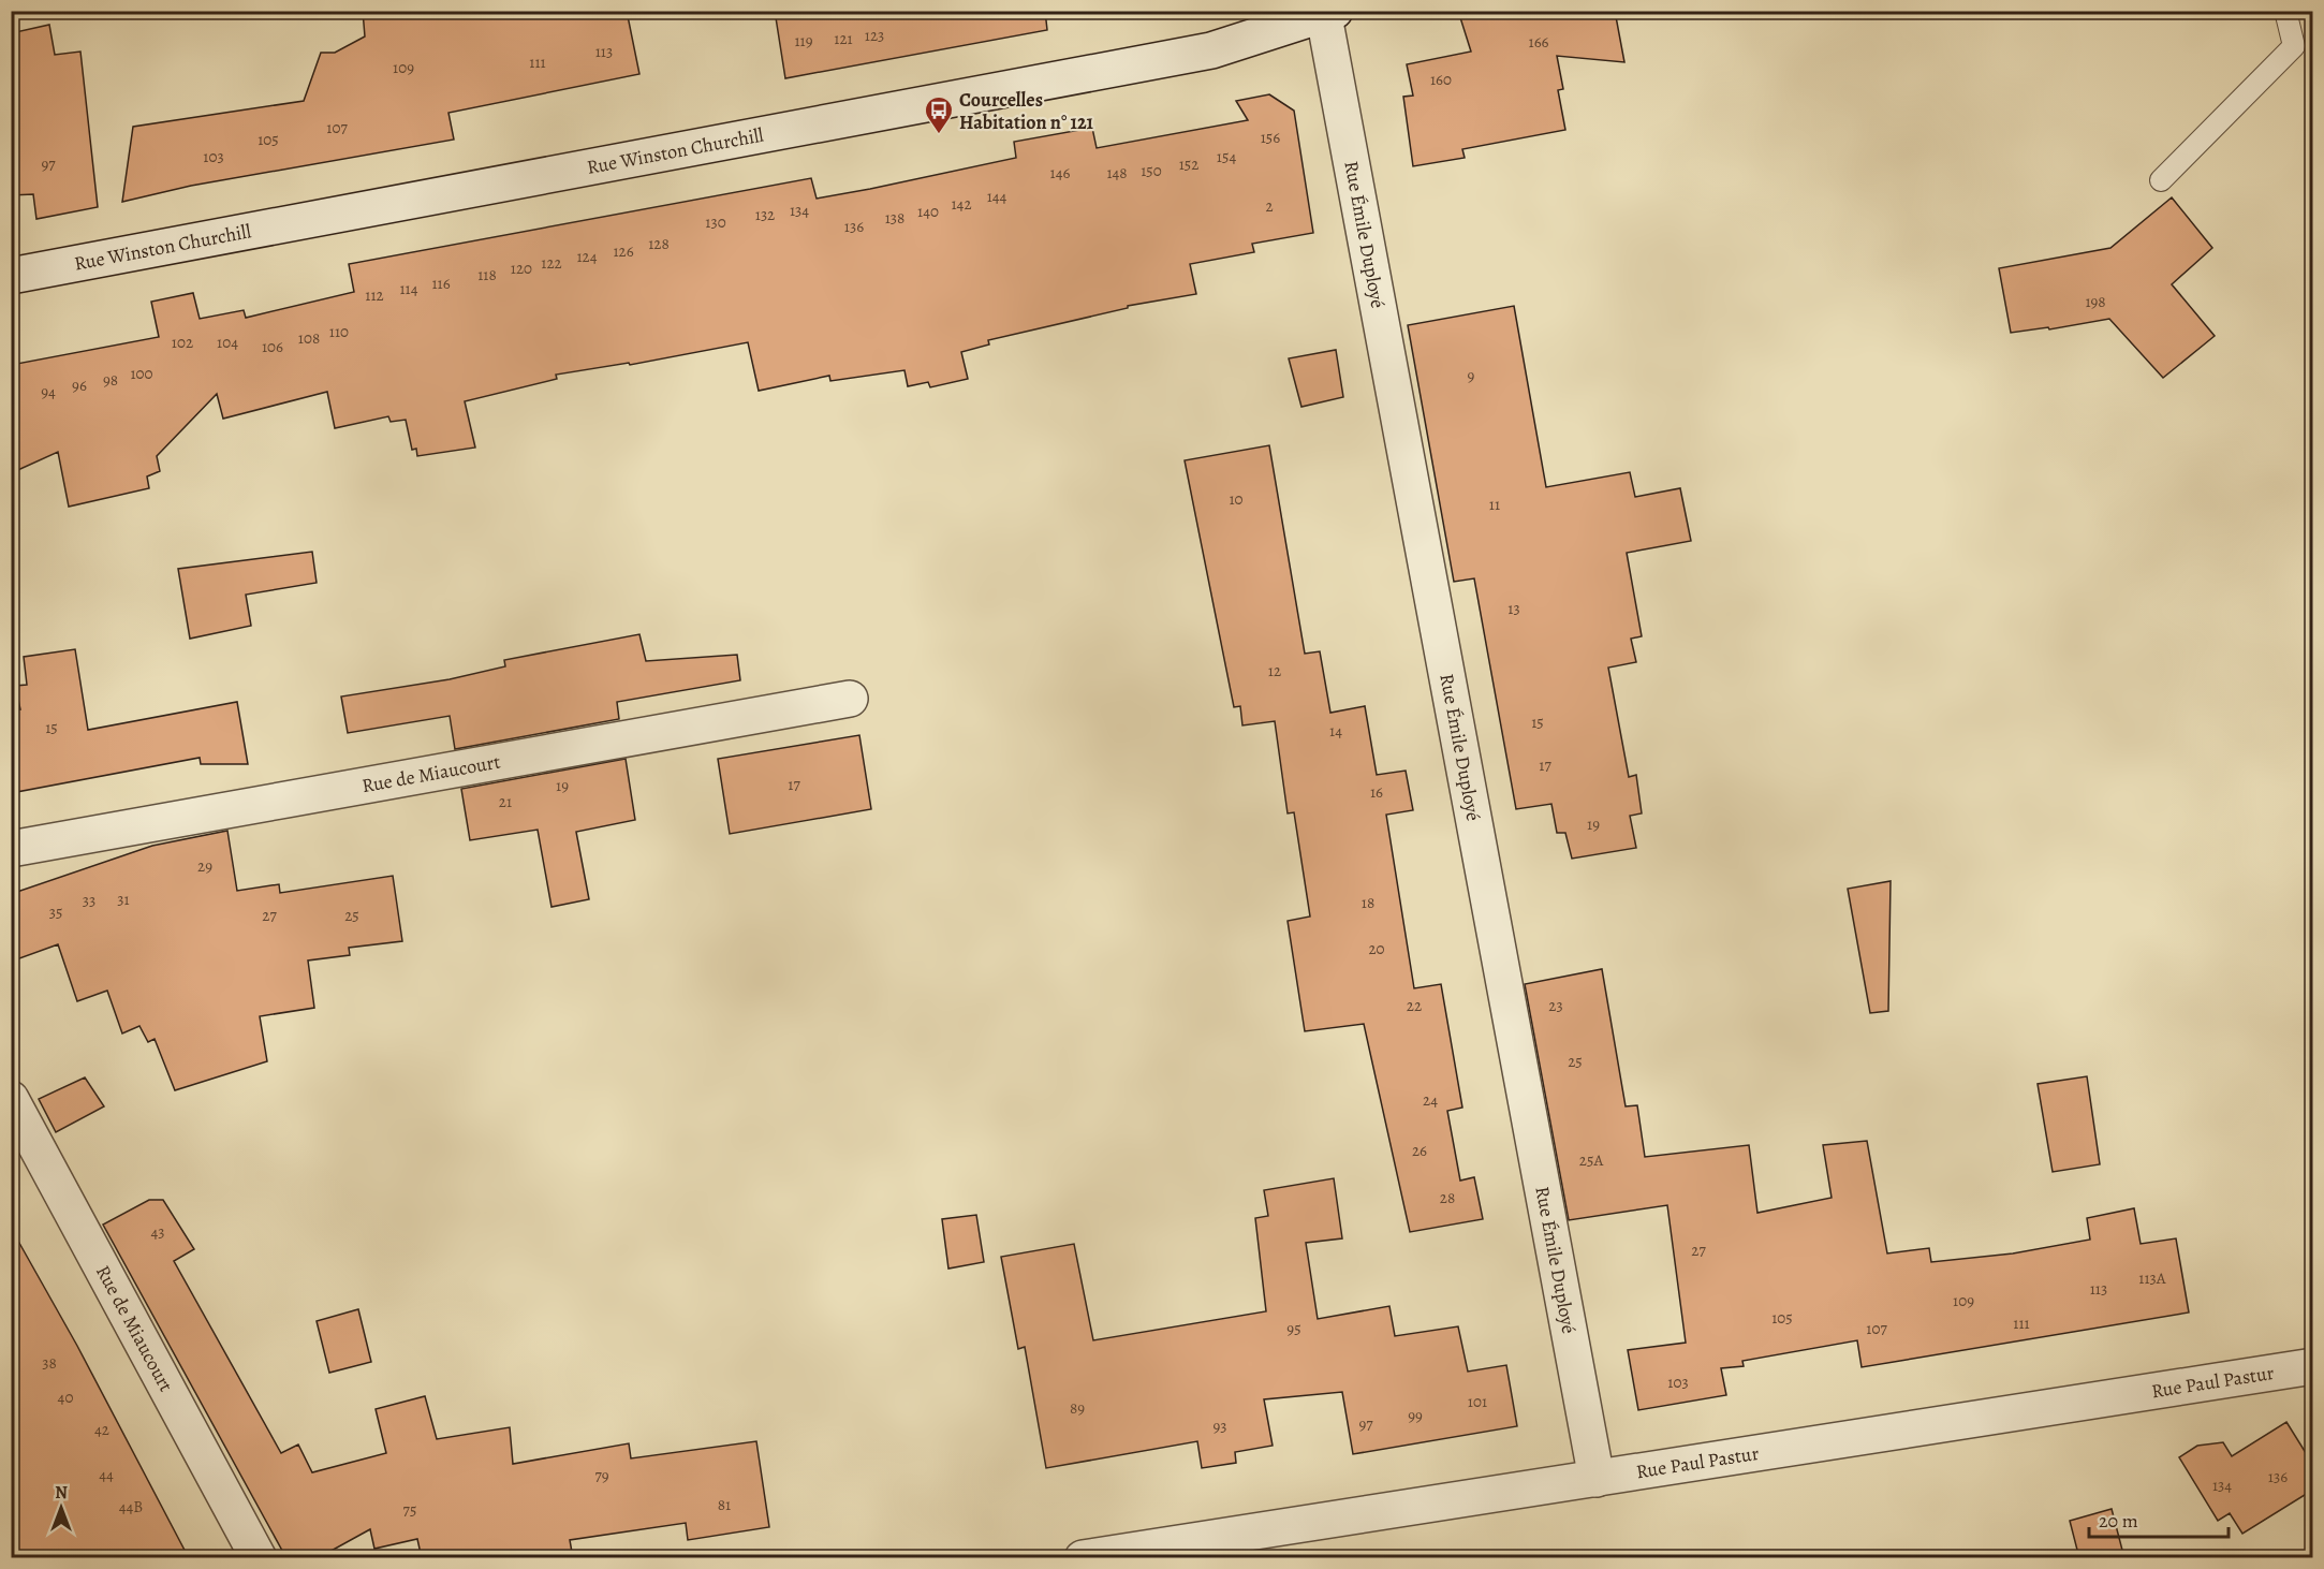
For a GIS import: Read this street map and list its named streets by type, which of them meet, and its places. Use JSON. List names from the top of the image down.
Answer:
{
  "streets": {
    "street": [
      "Rue Winston Churchill",
      "Rue Émile Duployé",
      "Rue de Miaucourt",
      "Rue Paul Pastur"
    ]
  },
  "crossings": [
    ["Rue Winston Churchill", "Rue Émile Duployé"],
    ["Rue Émile Duployé", "Rue Paul Pastur"]
  ],
  "places": {
    "bus stop": ["Courcelles Habitation n° 121"]
  },
  "house_numbers": [
    "123",
    "121",
    "119",
    "166",
    "113",
    "111",
    "109",
    "160",
    "107",
    "156",
    "105",
    "103",
    "154",
    "97",
    "152",
    "150",
    "146",
    "148",
    "144",
    "142",
    "2",
    "134",
    "140",
    "132",
    "138",
    "130",
    "136",
    "128",
    "126",
    "124",
    "122",
    "120",
    "118",
    "116",
    "114",
    "112",
    "198",
    "110",
    "108",
    "102",
    "104",
    "106",
    "100",
    "9",
    "98",
    "96",
    "94",
    "10",
    "11",
    "13",
    "12",
    "15",
    "15",
    "14",
    "17",
    "17",
    "19",
    "16",
    "21",
    "19",
    "29",
    "31",
    "33",
    "18",
    "35",
    "27",
    "25",
    "20",
    "22",
    "23",
    "25",
    "24",
    "26",
    "25A",
    "28",
    "43",
    "27",
    "113A",
    "113",
    "109",
    "105",
    "111",
    "95",
    "107",
    "38",
    "103",
    "40",
    "101",
    "89",
    "99",
    "97",
    "93",
    "42",
    "44",
    "79",
    "136",
    "134",
    "81",
    "44B",
    "75"
  ],
  "scale_bar": "20 m",
  "north": "top"
}
